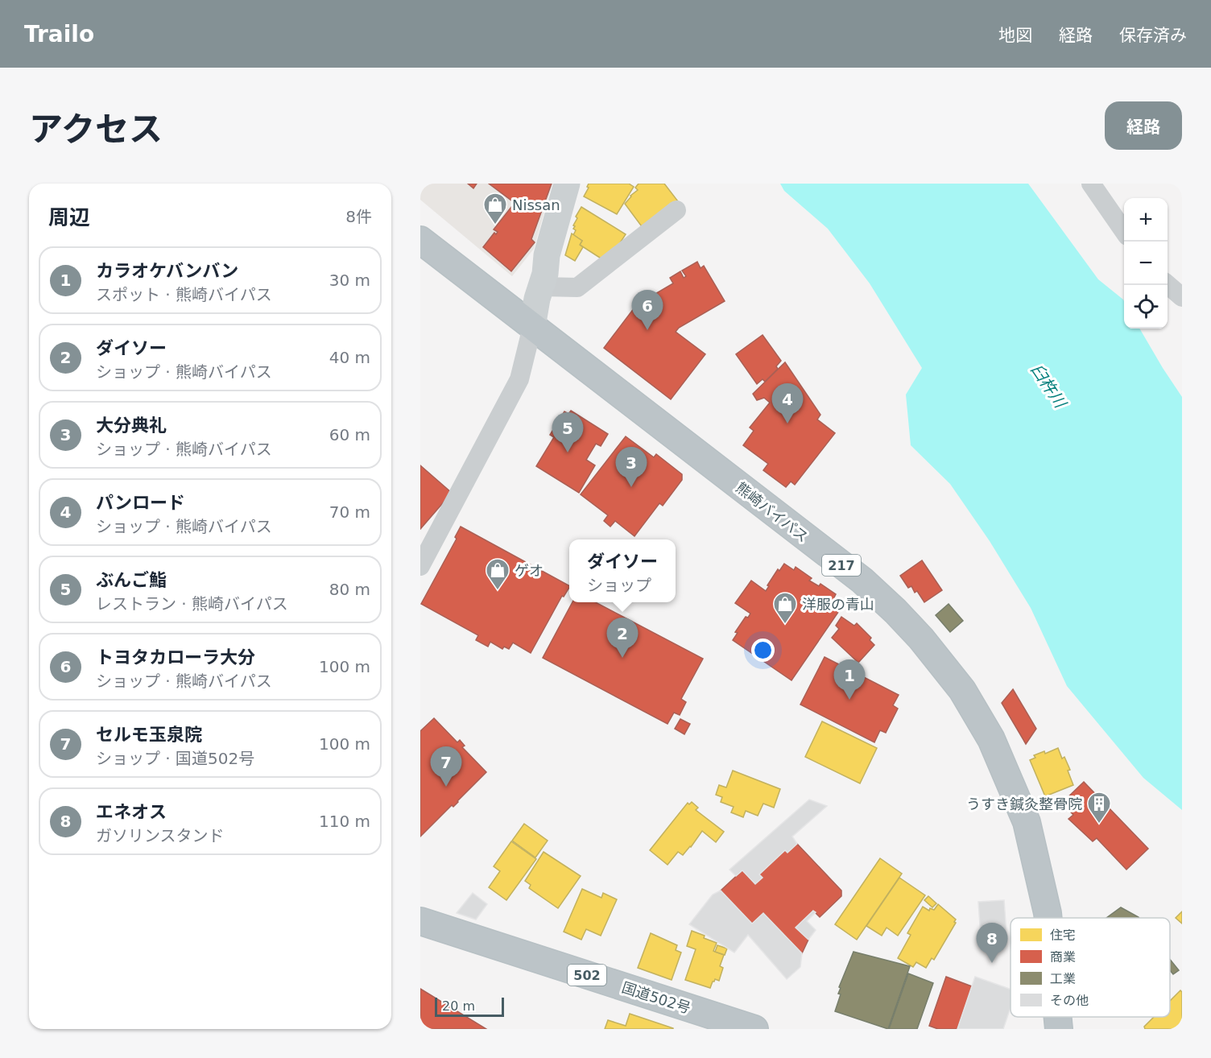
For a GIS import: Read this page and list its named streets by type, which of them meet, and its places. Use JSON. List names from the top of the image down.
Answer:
{
  "streets": {
    "highway": [
      "熊崎バイパス",
      "217",
      "502",
      "国道502号"
    ]
  },
  "water": ["臼杵川"],
  "places": {
    "shop": ["Nissan", "ゲオ", "洋服の青山"],
    "building": ["うすき鍼灸整骨院"]
  },
  "legend": [
    "住宅",
    "商業",
    "工業",
    "その他"
  ],
  "scale_bar": "20 m",
  "page": {
    "header": "Trailo",
    "nav": ["地図", "経路", "保存済み"],
    "title": "アクセス",
    "buttons": "経路",
    "heading": ["周辺", "8件"],
    "map_buttons": ["+", "−"],
    "list": [
      {
        "mark": "1",
        "name": "カラオケバンバン",
        "note": "スポット · 熊崎バイパス",
        "value": "30 m"
      },
      {
        "mark": "2",
        "name": "ダイソー",
        "note": "ショップ · 熊崎バイパス",
        "value": "40 m"
      },
      {
        "mark": "3",
        "name": "大分典礼",
        "note": "ショップ · 熊崎バイパス",
        "value": "60 m"
      },
      {
        "mark": "4",
        "name": "パンロード",
        "note": "ショップ · 熊崎バイパス",
        "value": "70 m"
      },
      {
        "mark": "5",
        "name": "ぶんご鮨",
        "note": "レストラン · 熊崎バイパス",
        "value": "80 m"
      },
      {
        "mark": "6",
        "name": "トヨタカローラ大分",
        "note": "ショップ · 熊崎バイパス",
        "value": "100 m"
      },
      {
        "mark": "7",
        "name": "セルモ玉泉院",
        "note": "ショップ · 国道502号",
        "value": "100 m"
      },
      {
        "mark": "8",
        "name": "エネオス",
        "note": "ガソリンスタンド",
        "value": "110 m"
      }
    ],
    "pins": [
      "6",
      "4",
      "5",
      "3",
      "2",
      "1",
      "7",
      "8"
    ],
    "popup": ["ダイソー", "ショップ"],
    "scale": "20 m"
  }
}
